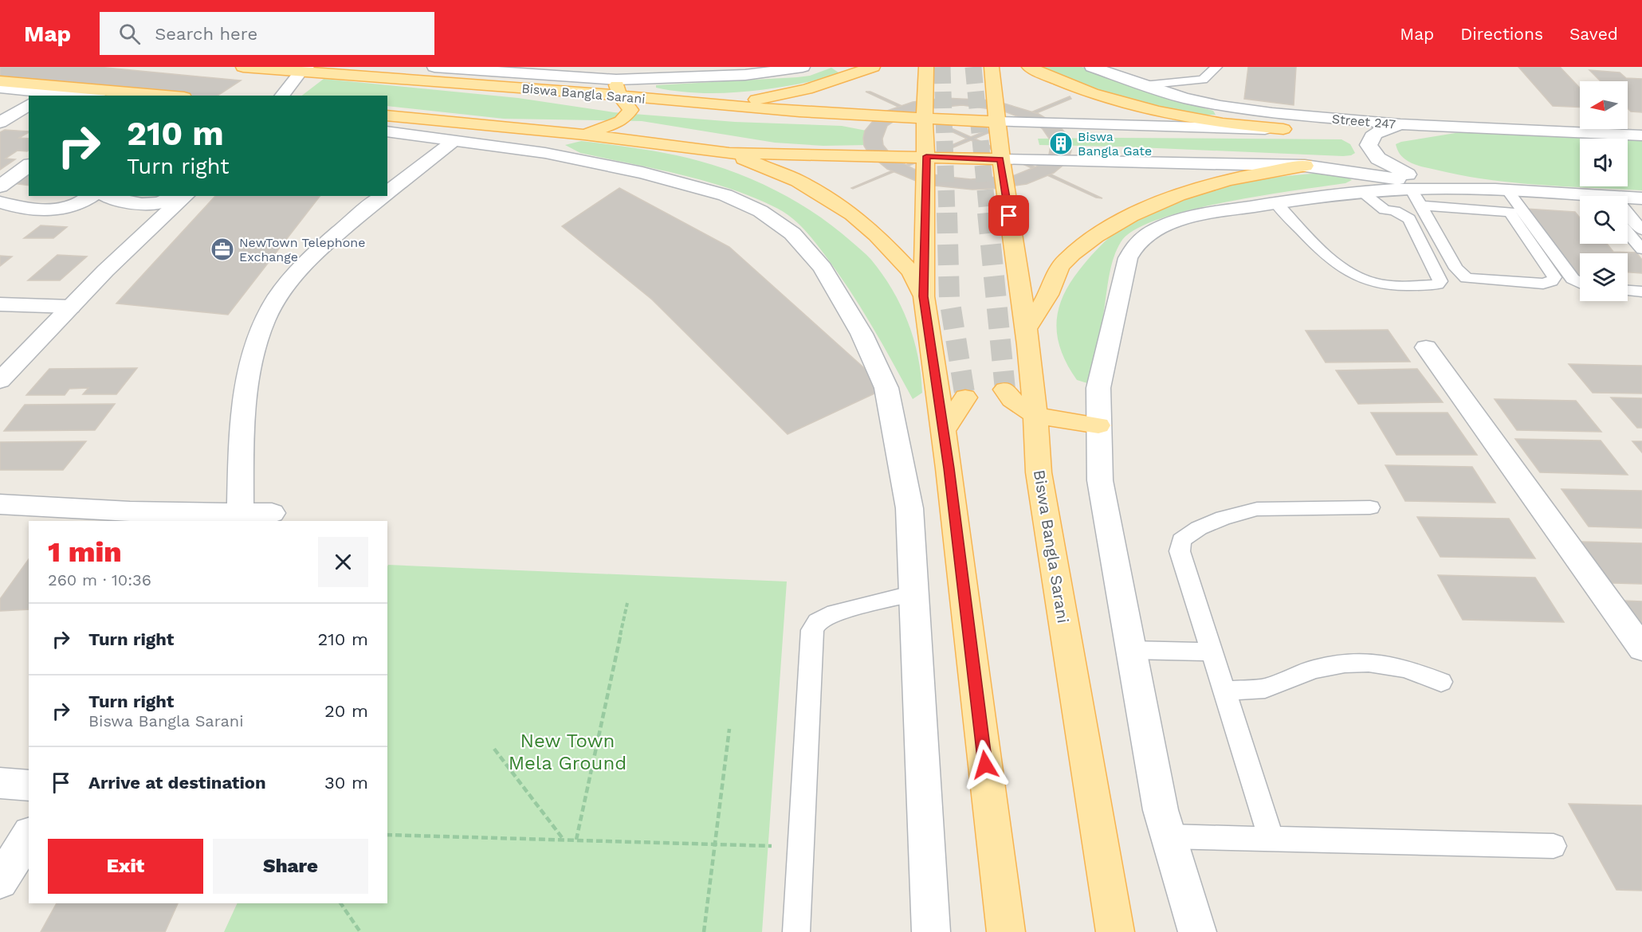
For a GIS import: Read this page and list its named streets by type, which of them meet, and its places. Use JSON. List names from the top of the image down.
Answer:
{
  "streets": {
    "main road": ["Biswa Bangla Sarani"],
    "street": ["Street 247"]
  },
  "parks": ["New Town Mela Ground"],
  "places": {
    "building": ["Biswa Bangla Gate"],
    "office": ["NewTown Telephone Exchange"]
  },
  "north": "left",
  "page": {
    "header": "Map",
    "search": "Search here",
    "nav": ["Map", "Directions", "Saved"],
    "turn": ["210 m", "Turn right"],
    "heading": ["1 min", "260 m · 10:36"],
    "list": [
      {
        "name": "Turn right",
        "value": "210 m"
      },
      {
        "name": "Turn right",
        "note": "Biswa Bangla Sarani",
        "value": "20 m"
      },
      {
        "name": "Arrive at destination",
        "value": "30 m"
      }
    ],
    "buttons": ["Exit", "Share"]
  }
}
